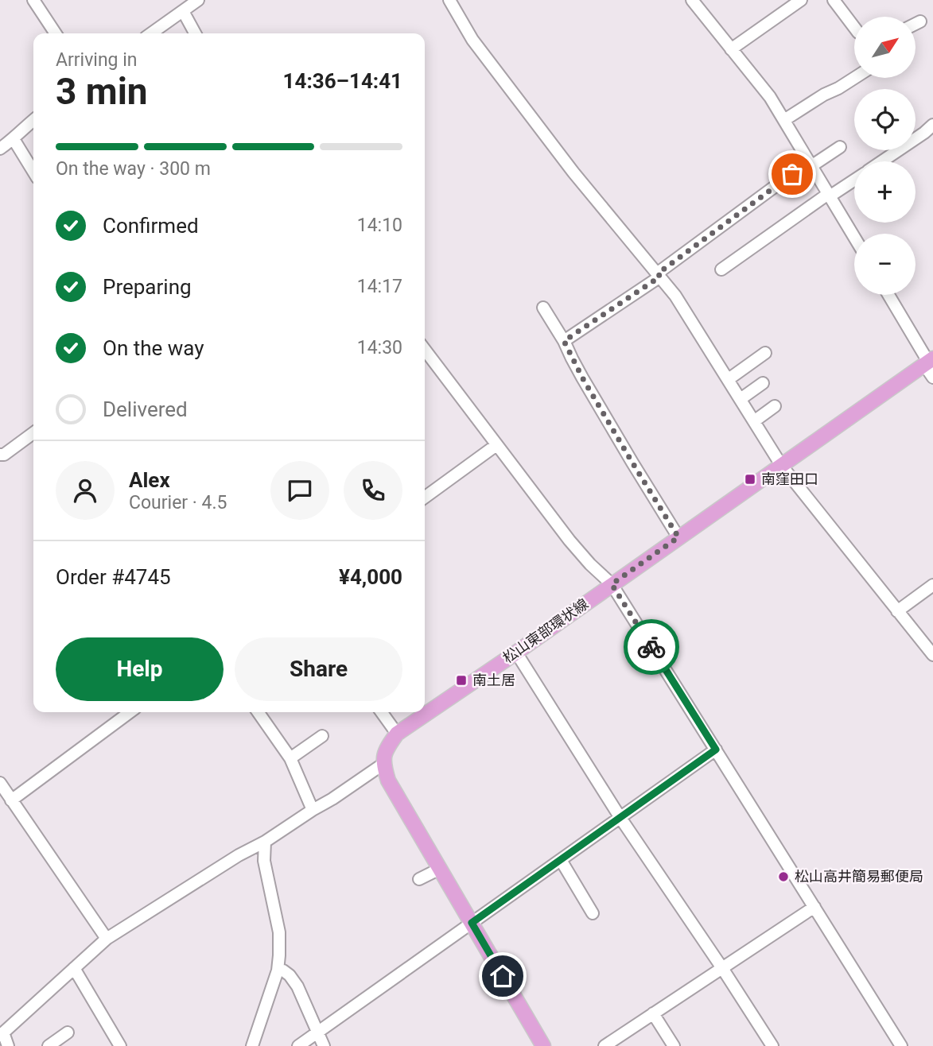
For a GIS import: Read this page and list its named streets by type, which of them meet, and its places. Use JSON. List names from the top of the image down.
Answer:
{
  "streets": {
    "main road": ["松山東部環状線"]
  },
  "places": {
    "transit": ["南窪田口", "南土居"],
    "other": ["松山高井簡易郵便局"]
  },
  "north": "top right",
  "page": {
    "map_buttons": ["+", "−"],
    "heading": ["3 min", "Arriving in", "14:36–14:41"],
    "panel": [
      "Alex",
      "Courier · 4.5",
      "Order #4745",
      "¥4,000"
    ],
    "bar": "On the way · 300 m",
    "list": [
      ["Confirmed", "14:10"],
      ["Preparing", "14:17"],
      ["On the way", "14:30"],
      "Delivered"
    ],
    "buttons": ["Help", "Share"]
  }
}
